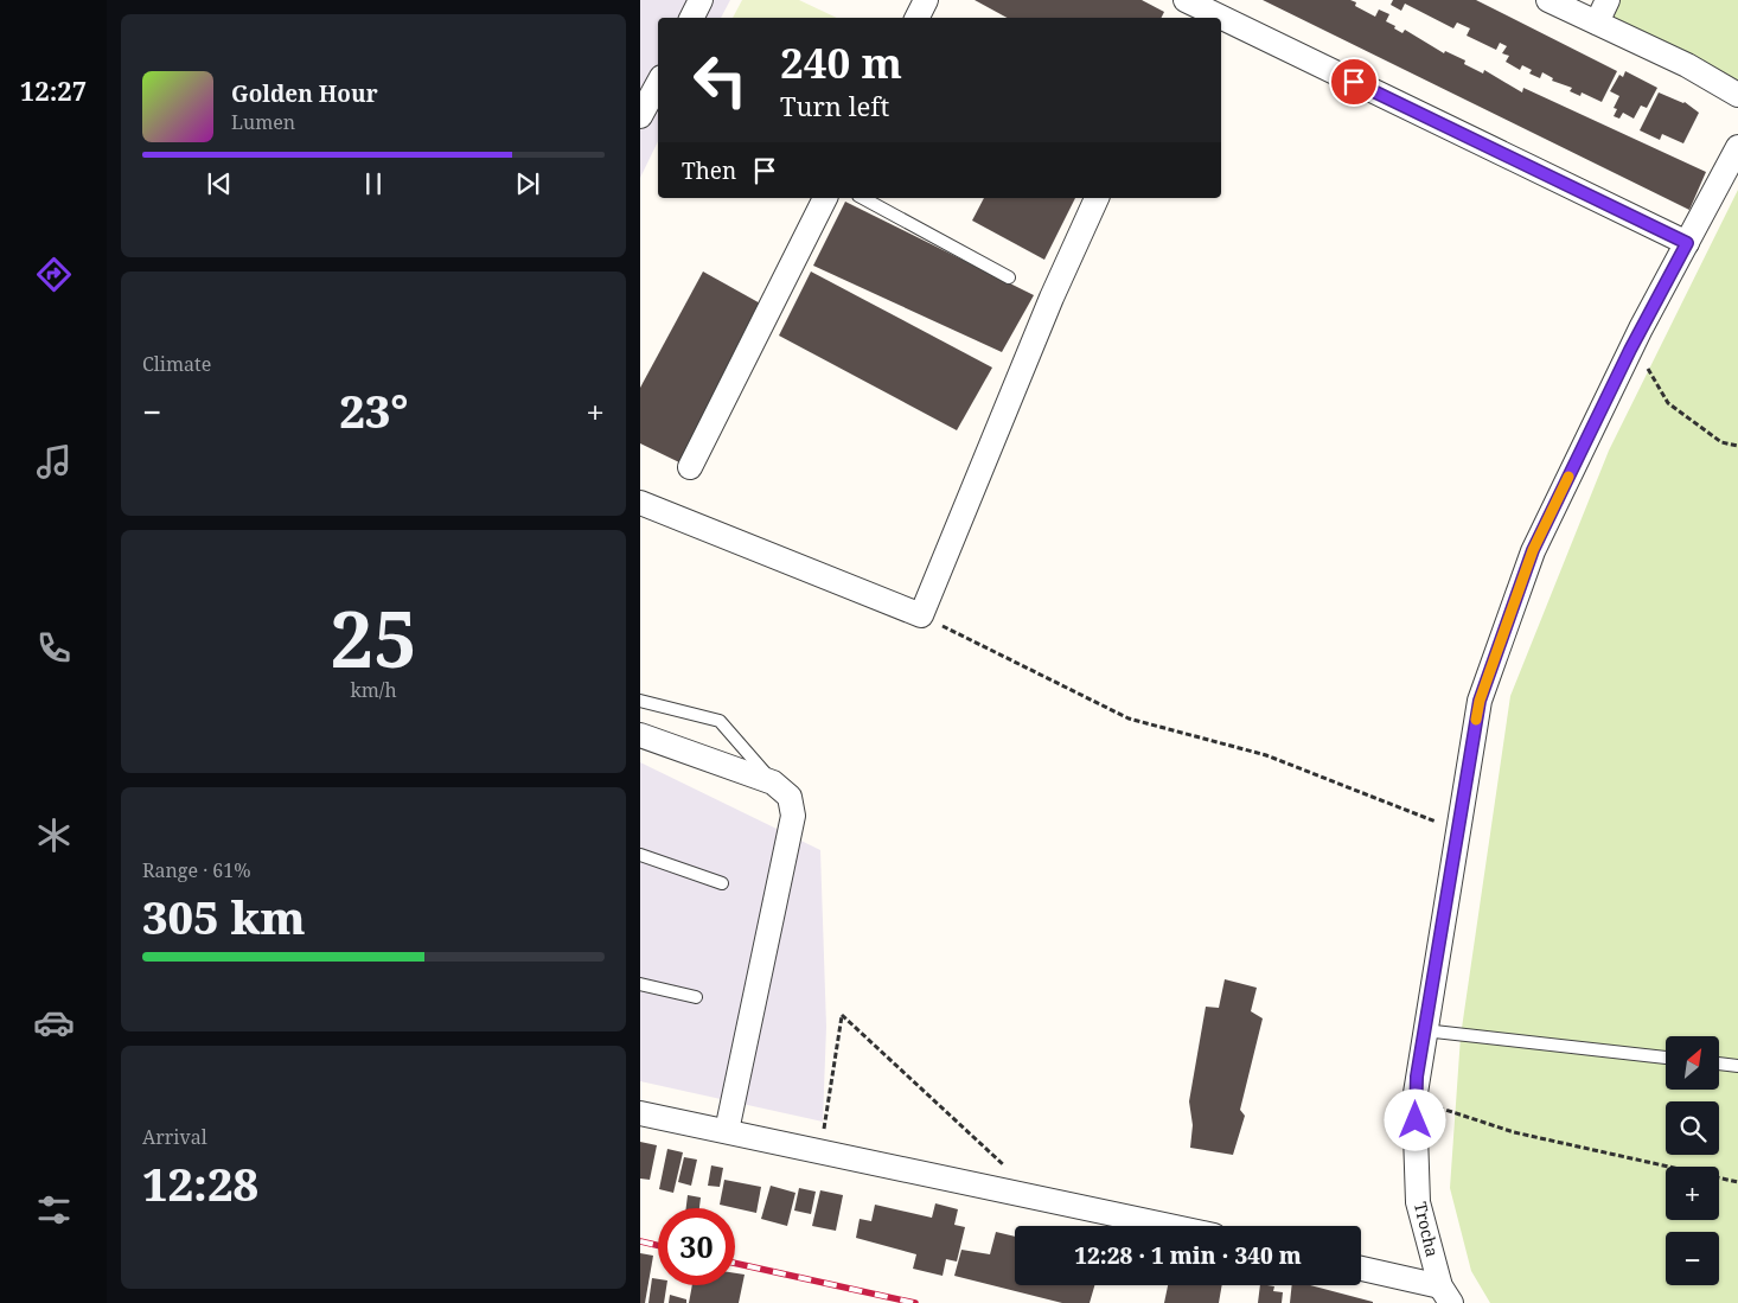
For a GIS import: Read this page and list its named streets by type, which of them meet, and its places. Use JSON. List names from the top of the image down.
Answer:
{
  "streets": {
    "street": ["Trocha"]
  },
  "north": "top right",
  "page": {
    "tabs": "12:27",
    "turn": ["240 m", "Turn left"],
    "song": ["Golden Hour", "Lumen"],
    "then": "Then",
    "tile": [
      "Climate",
      ["25", "km/h"],
      ["Range · 61%", "305 km"],
      ["Arrival", "12:28"]
    ],
    "heat": ["−", "23°", "+"],
    "map_buttons": ["+", "−"],
    "limit": "30",
    "trip": "12:28 · 1 min · 340 m"
  }
}
